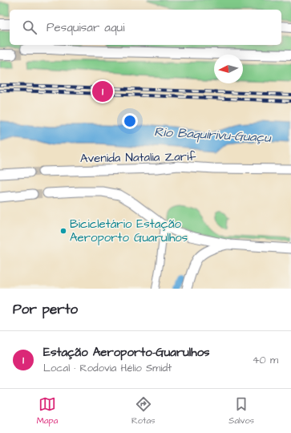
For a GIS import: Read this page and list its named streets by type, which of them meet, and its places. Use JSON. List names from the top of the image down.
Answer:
{
  "streets": {
    "main road": ["Avenida Natalia Zarif"]
  },
  "water": ["Rio Baquirivu-Guaçu"],
  "places": ["Bicicletário Estação Aeroporto Guarulhos"],
  "north": "left",
  "page": {
    "search": "Pesquisar aqui",
    "pins": "1",
    "heading": "Por perto",
    "list": [
      {
        "mark": "1",
        "name": "Estação Aeroporto-Guarulhos",
        "note": "Local · Rodovia Hélio Smidt",
        "value": "40 m"
      }
    ],
    "nav": ["Mapa", "Rotas", "Salvos"]
  }
}
